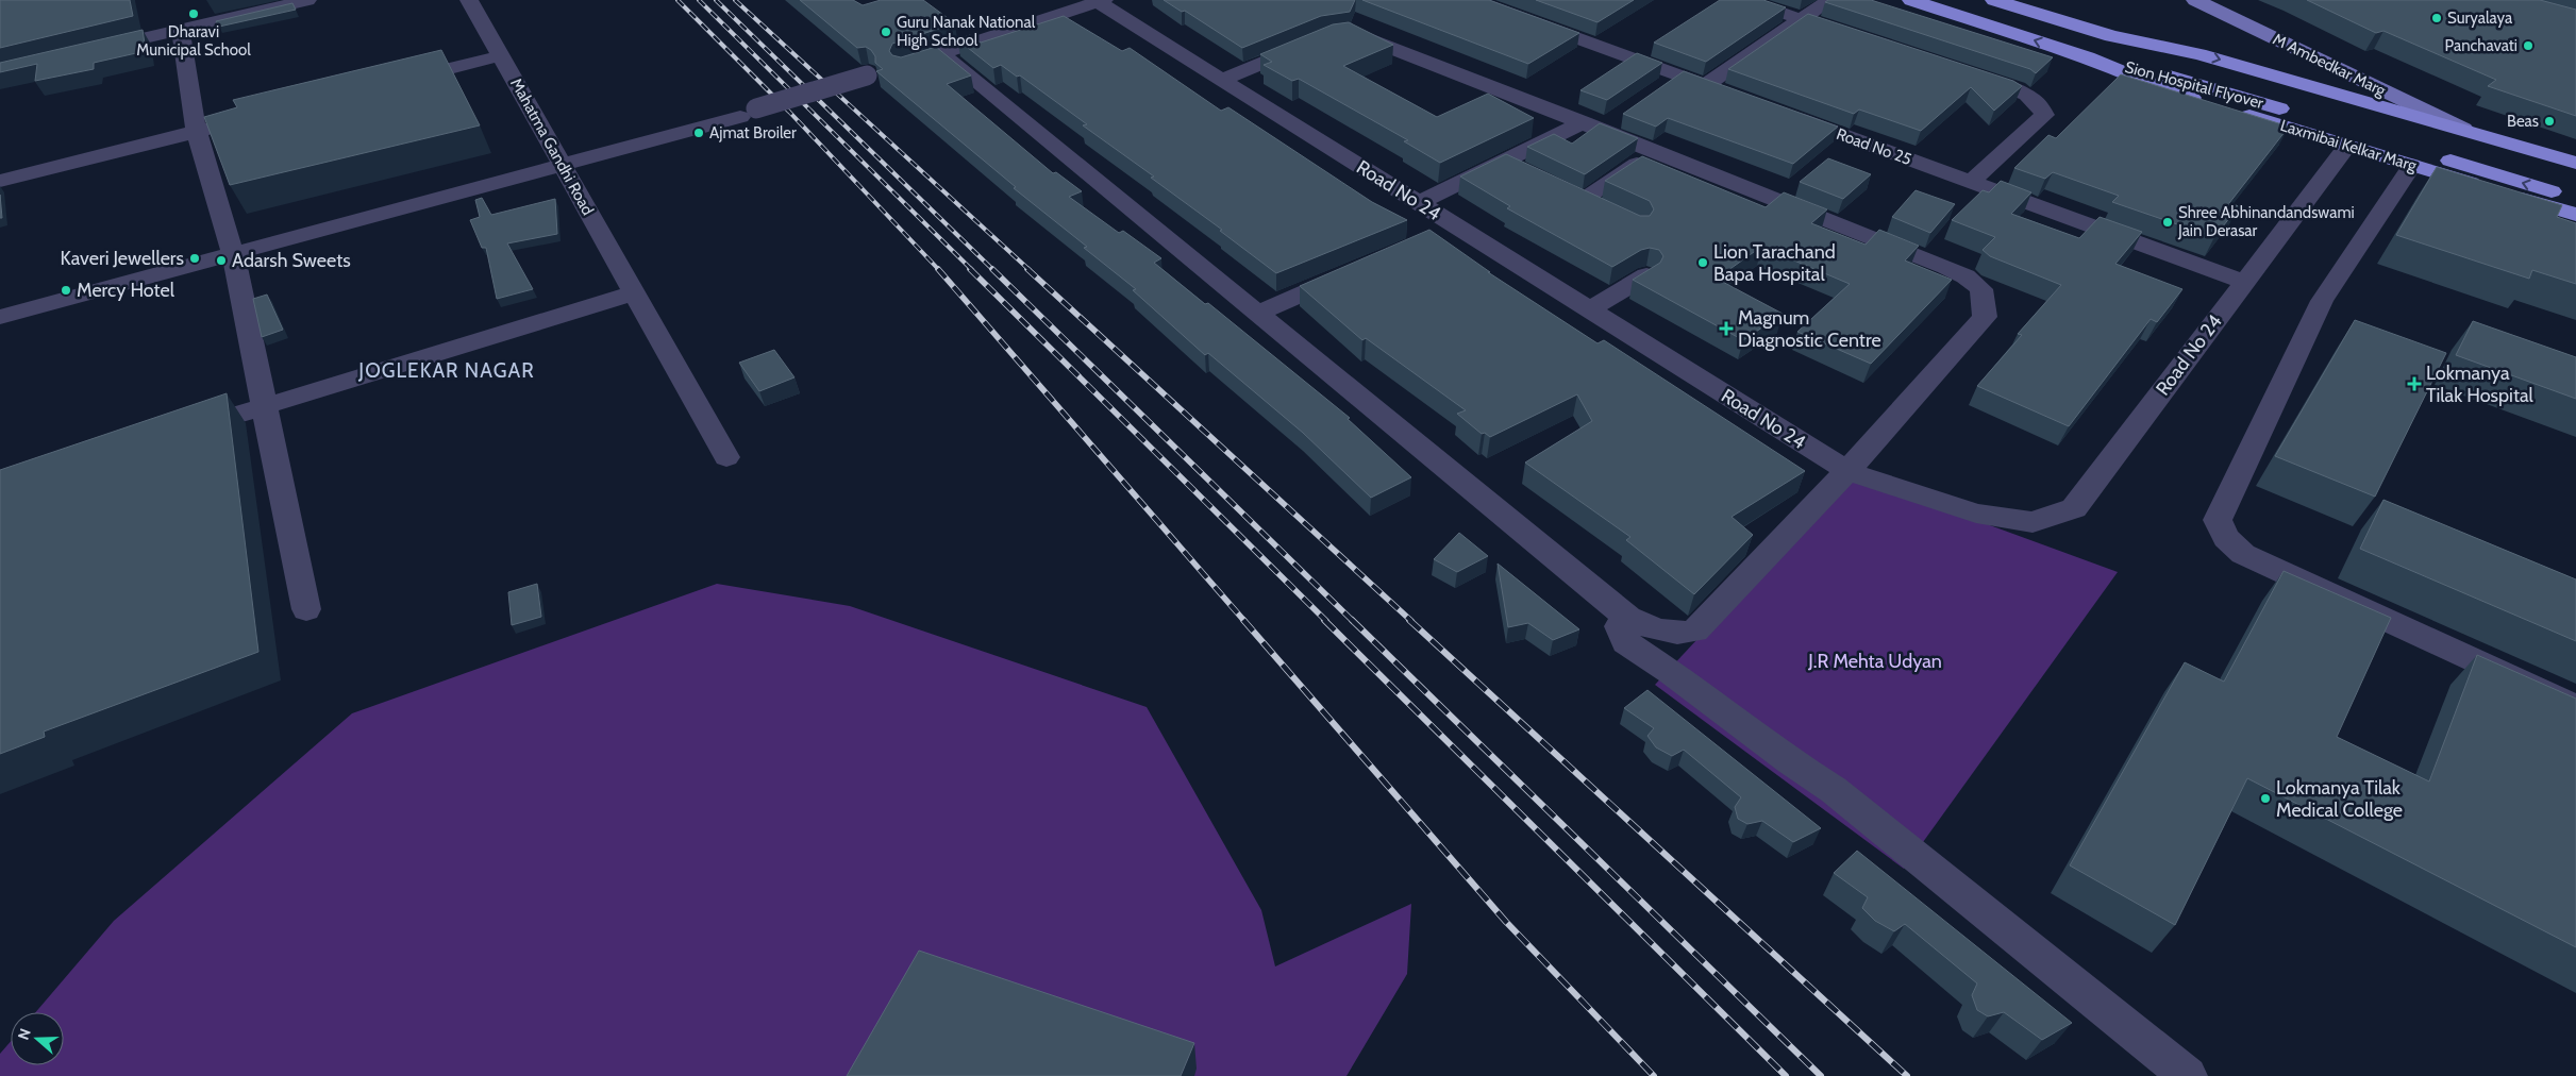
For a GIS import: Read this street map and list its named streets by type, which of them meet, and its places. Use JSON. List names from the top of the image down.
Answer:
{
  "streets": {
    "highway": ["Sion Hospital Flyover", "Laxmibai Kelkar Marg"],
    "main road": ["M Ambedkar Marg"],
    "street": ["Mahatma Gandhi Road", "Road No 25", "Road No 24"]
  },
  "crossings": [
    ["Sion Hospital Flyover", "Laxmibai Kelkar Marg"],
    ["Laxmibai Kelkar Marg", "Road No 24"],
    ["Road No 25", "Road No 24"]
  ],
  "districts": ["JOGLEKAR NAGAR"],
  "parks": ["J.R Mehta Udyan"],
  "places": {
    "other": [
      "Dharavi Municipal School",
      "Suryalaya",
      "Guru Nanak National High School",
      "Panchavati",
      "Beas",
      "Ajmat Broiler",
      "Shree Abhinandandswami Jain Derasar",
      "Kaveri Jewellers",
      "Adarsh Sweets",
      "Lion Tarachand Bapa Hospital",
      "Mercy Hotel",
      "Lokmanya Tilak Medical College"
    ],
    "health": ["Magnum Diagnostic Centre", "Lokmanya Tilak Hospital"]
  },
  "north": "left"
}
